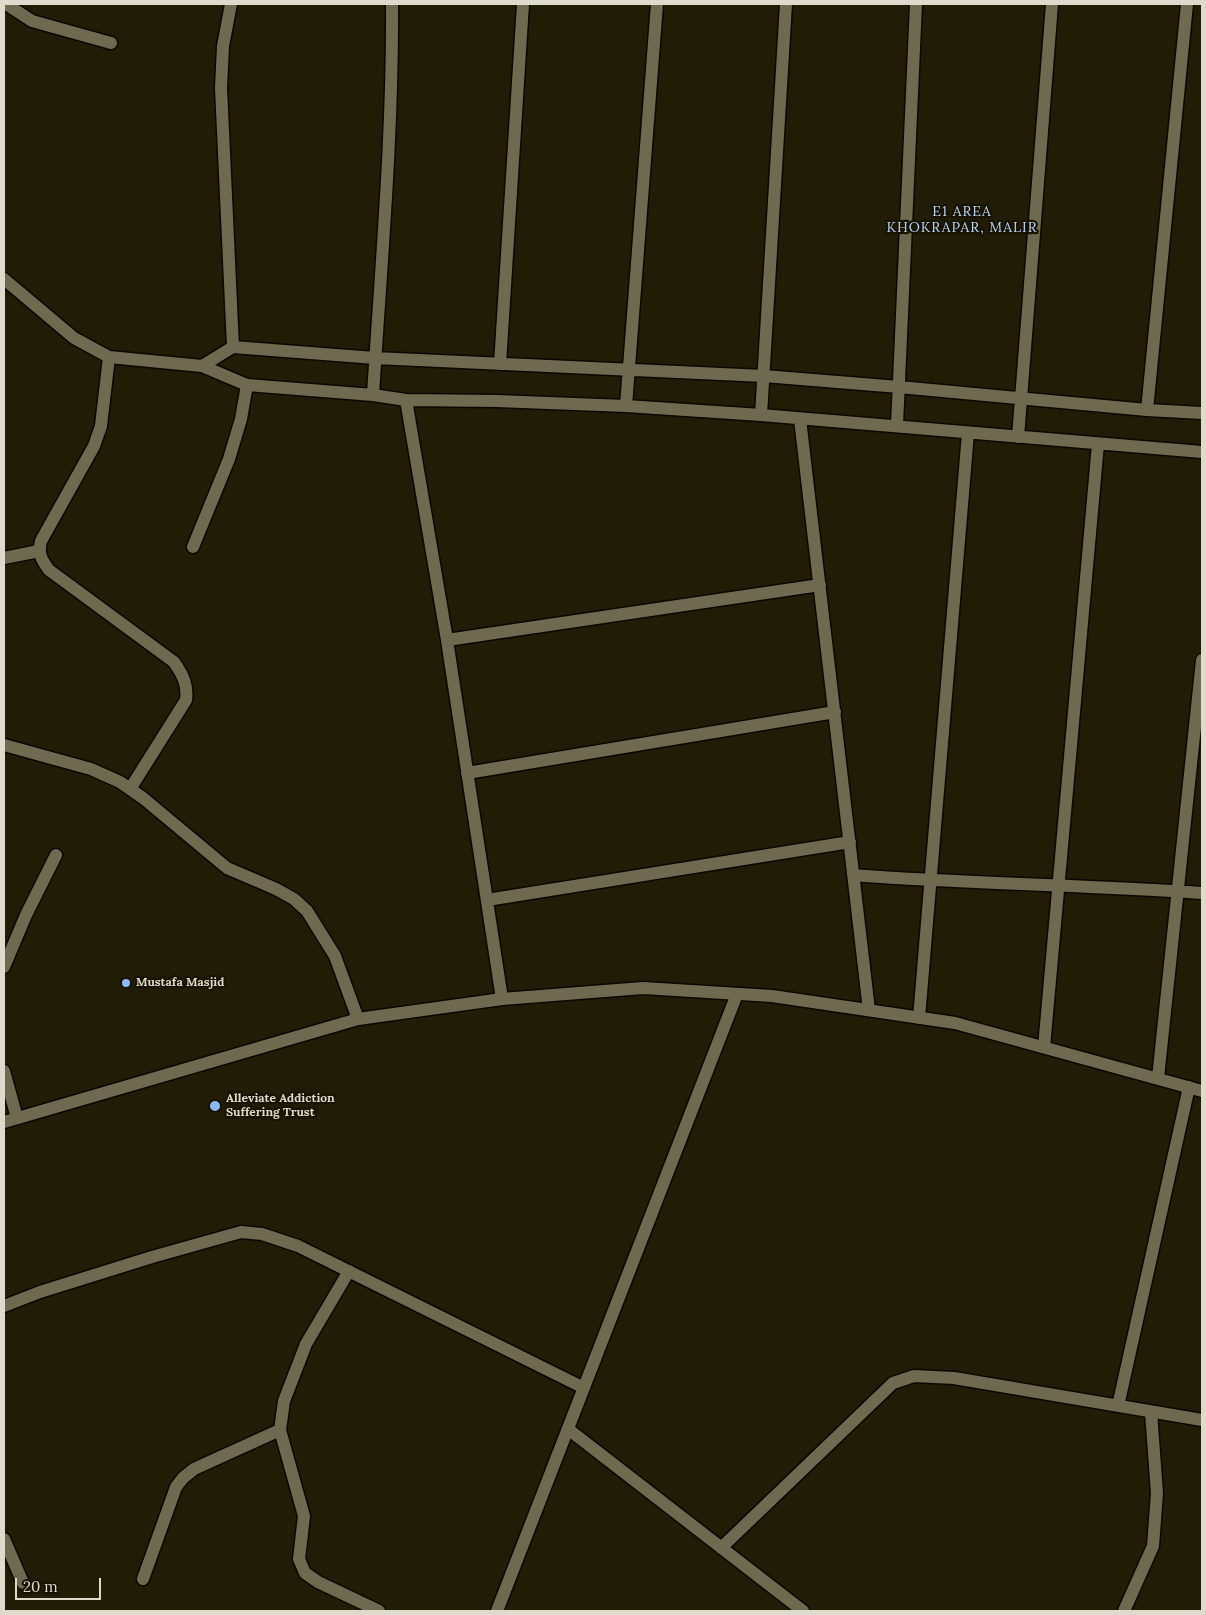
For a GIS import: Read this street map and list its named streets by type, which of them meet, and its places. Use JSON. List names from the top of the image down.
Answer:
{
  "districts": ["E1 AREA KHOKRAPAR, MALIR"],
  "places": ["Mustafa Masjid", "Alleviate Addiction Suffering Trust"],
  "scale_bar": "20 m"
}
